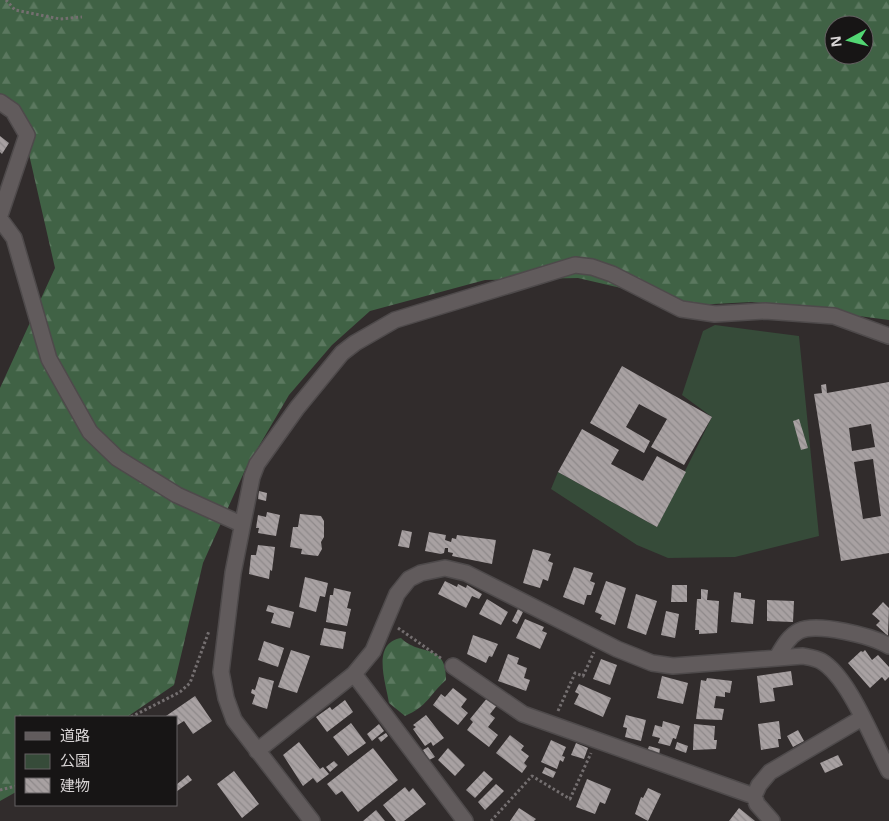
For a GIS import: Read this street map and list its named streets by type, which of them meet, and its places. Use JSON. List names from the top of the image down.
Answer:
{
  "legend": ["道路", "公園", "建物"],
  "north": "left"
}
